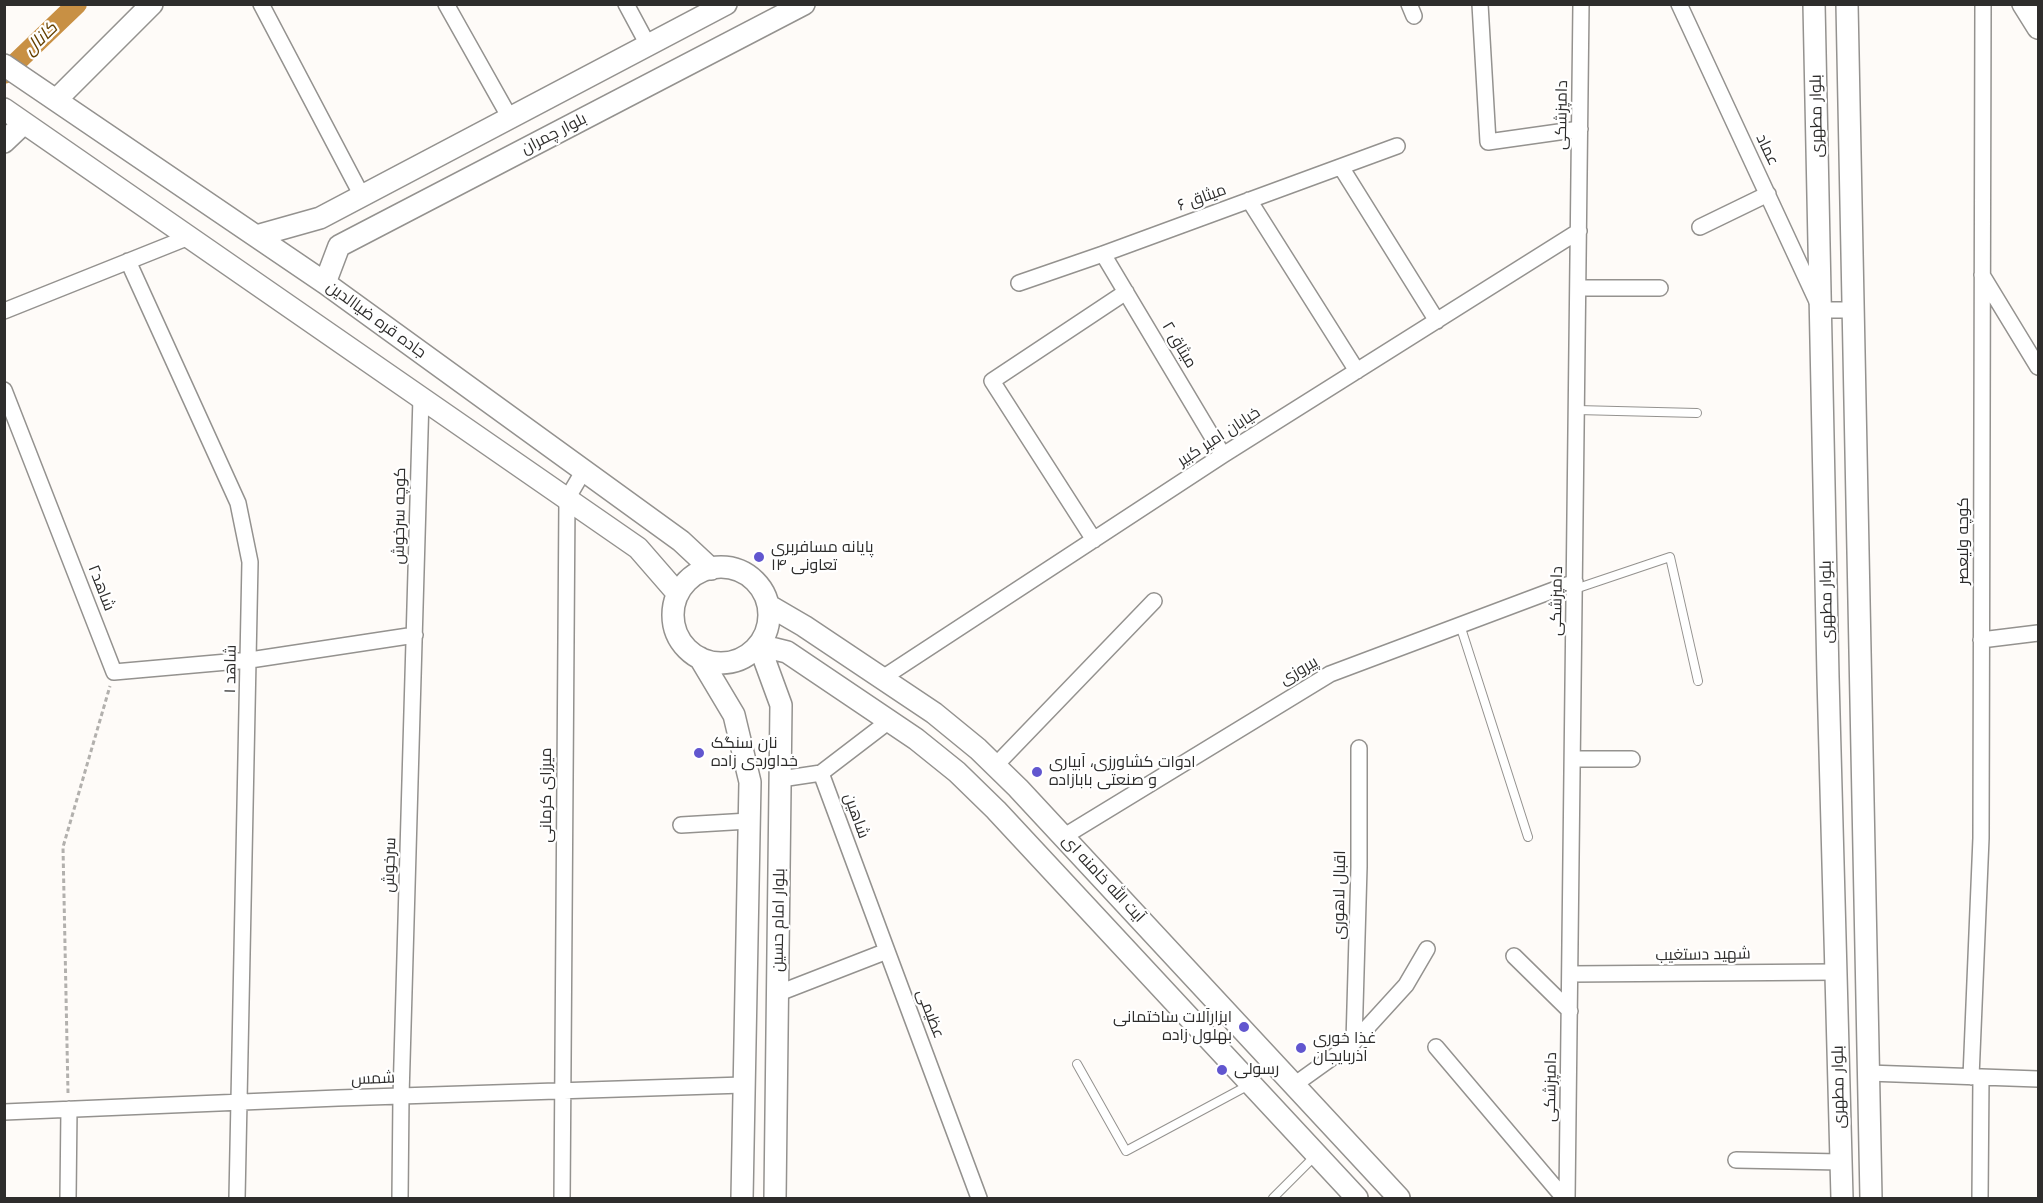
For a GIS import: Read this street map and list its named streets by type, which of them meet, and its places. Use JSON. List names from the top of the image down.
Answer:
{
  "streets": {
    "street": [
      "دامپزشکی",
      "بلوار مطهری",
      "بلوار چمران",
      "عماد",
      "میثاق ۶",
      "جاده قره ضیاالدین",
      "میثاق ۲",
      "خیابان امیر کبیر",
      "کوچه سرخوش",
      "کوچه ولیعصر",
      "شاهد۲",
      "شاهد ۱",
      "پیروزی",
      "میرزای کرمانی",
      "شاهین",
      "سرخوش",
      "آیت الله خامنه ای",
      "اقبال لاهوری",
      "بلوار امام حسین",
      "شهید دستغیب",
      "عظیمی",
      "شمس"
    ]
  },
  "crossings": [
    ["دامپزشکی", "خیابان امیر کبیر"],
    ["دامپزشکی", "پیروزی"],
    ["دامپزشکی", "شهید دستغیب"],
    ["بلوار مطهری", "عماد"],
    ["بلوار مطهری", "شهید دستغیب"],
    ["بلوار چمران", "جاده قره ضیاالدین"],
    ["میثاق ۶", "میثاق ۲"],
    ["جاده قره ضیاالدین", "آیت الله خامنه ای"],
    ["جاده قره ضیاالدین", "بلوار امام حسین"],
    ["میثاق ۲", "خیابان امیر کبیر"],
    ["خیابان امیر کبیر", "آیت الله خامنه ای"],
    ["کوچه سرخوش", "سرخوش"],
    ["شاهد ۱", "شمس"],
    ["پیروزی", "آیت الله خامنه ای"],
    ["میرزای کرمانی", "شمس"],
    ["شاهین", "عظیمی"],
    ["سرخوش", "شمس"],
    ["آیت الله خامنه ای", "بلوار امام حسین"],
    ["بلوار امام حسین", "شمس"]
  ],
  "water": ["کانال"],
  "places": [
    "پایانه مسافربری تعاونی ۱۴",
    "نان سنگک خداوردی زاده",
    "ادوات کشاورزی، آبیاری و صنعتی بابازاده",
    "ابزارآلات ساختمانی بهلول زاده",
    "غذا خوری آذربایجان",
    "رسولی"
  ]
}
